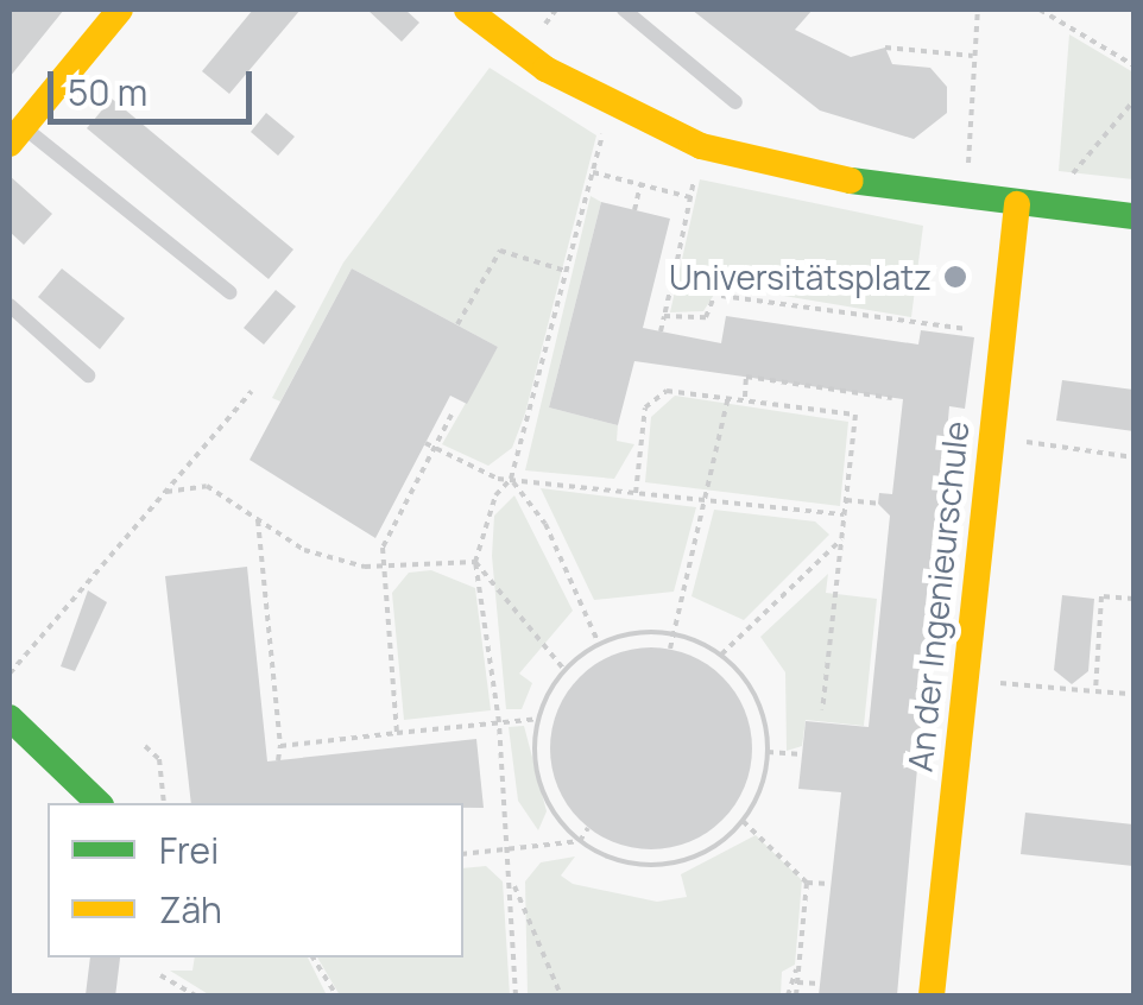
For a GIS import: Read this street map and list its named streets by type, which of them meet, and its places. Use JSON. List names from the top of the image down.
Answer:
{
  "streets": {
    "street": ["An der Ingenieurschule"]
  },
  "places": ["Universitätsplatz"],
  "legend": ["Frei", "Zäh"],
  "scale_bar": "50 m"
}
